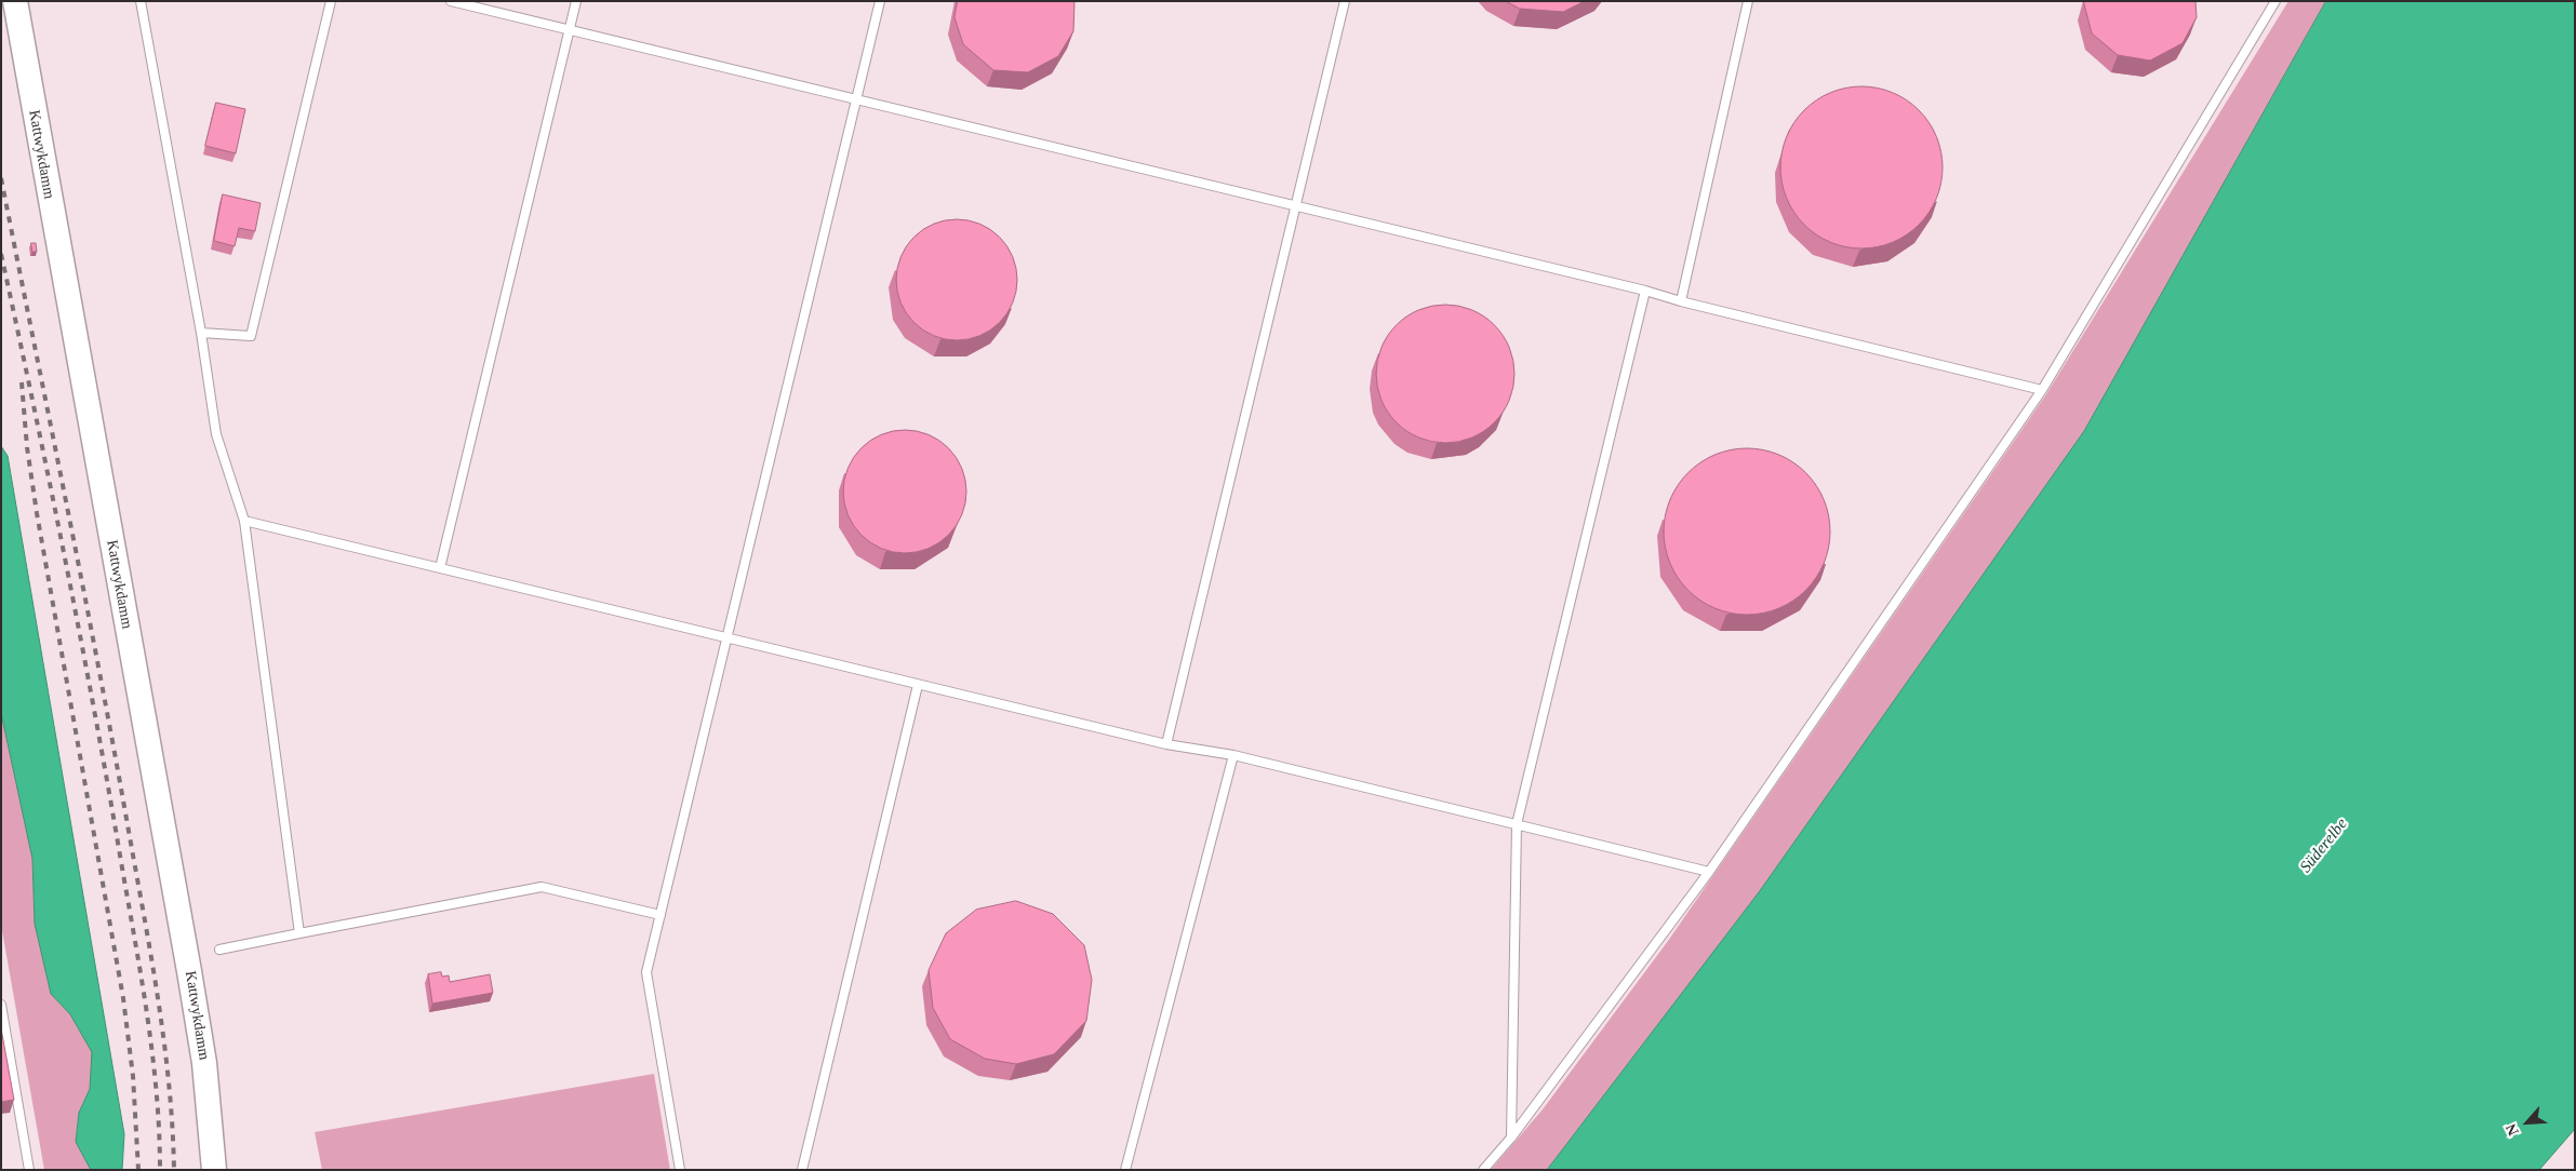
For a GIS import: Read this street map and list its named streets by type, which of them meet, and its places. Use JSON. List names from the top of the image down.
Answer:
{
  "streets": {
    "main road": ["Kattwykdamm"]
  },
  "water": ["Süderelbe"],
  "north": "bottom left"
}
